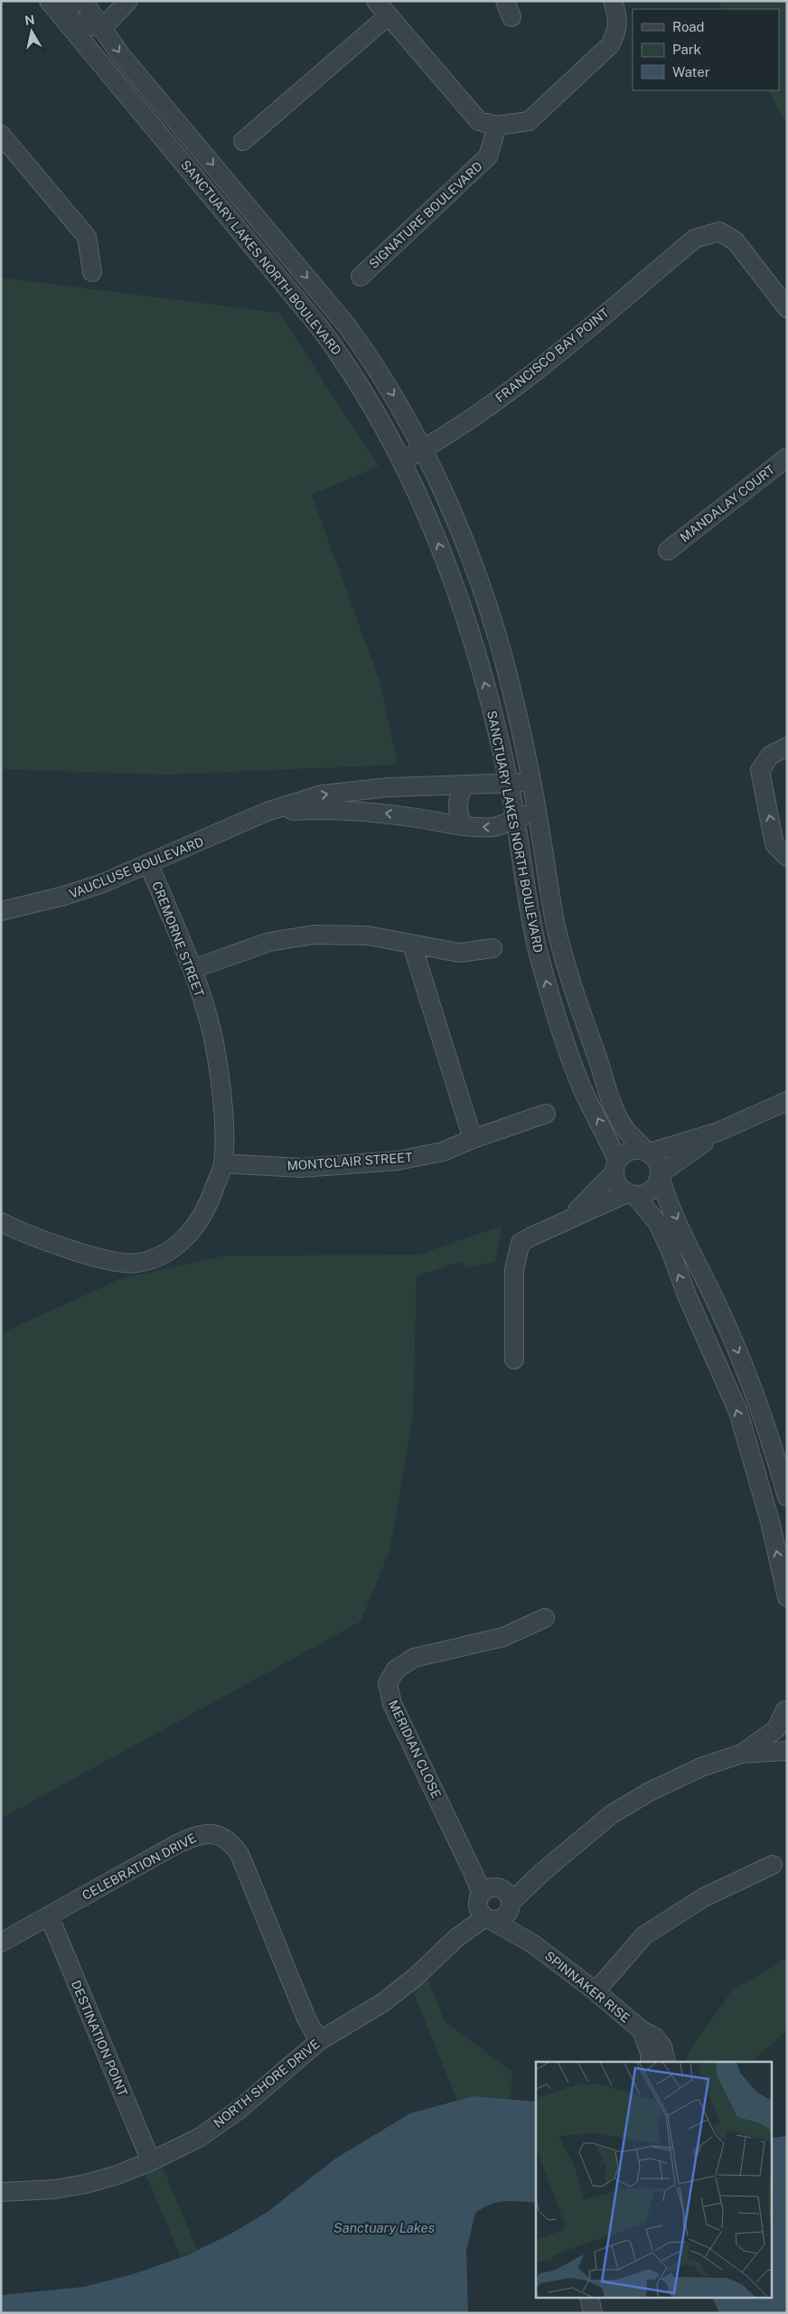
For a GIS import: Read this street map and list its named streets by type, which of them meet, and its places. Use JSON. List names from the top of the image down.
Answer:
{
  "streets": {
    "street": [
      "SIGNATURE BOULEVARD",
      "SANCTUARY LAKES NORTH BOULEVARD",
      "FRANCISCO BAY POINT",
      "MANDALAY COURT",
      "VAUCLUSE BOULEVARD",
      "CREMORNE STREET",
      "MONTCLAIR STREET",
      "MERIDIAN CLOSE",
      "CELEBRATION DRIVE",
      "SPINNAKER RISE",
      "DESTINATION POINT",
      "NORTH SHORE DRIVE"
    ]
  },
  "crossings": [
    ["SANCTUARY LAKES NORTH BOULEVARD", "FRANCISCO BAY POINT"],
    ["SANCTUARY LAKES NORTH BOULEVARD", "VAUCLUSE BOULEVARD"],
    ["VAUCLUSE BOULEVARD", "CREMORNE STREET"],
    ["CREMORNE STREET", "MONTCLAIR STREET"],
    ["MERIDIAN CLOSE", "SPINNAKER RISE"],
    ["MERIDIAN CLOSE", "NORTH SHORE DRIVE"],
    ["CELEBRATION DRIVE", "DESTINATION POINT"],
    ["CELEBRATION DRIVE", "NORTH SHORE DRIVE"],
    ["SPINNAKER RISE", "NORTH SHORE DRIVE"],
    ["DESTINATION POINT", "NORTH SHORE DRIVE"]
  ],
  "water": ["Sanctuary Lakes"],
  "legend": ["Road", "Park", "Water"],
  "north": "top"
}
